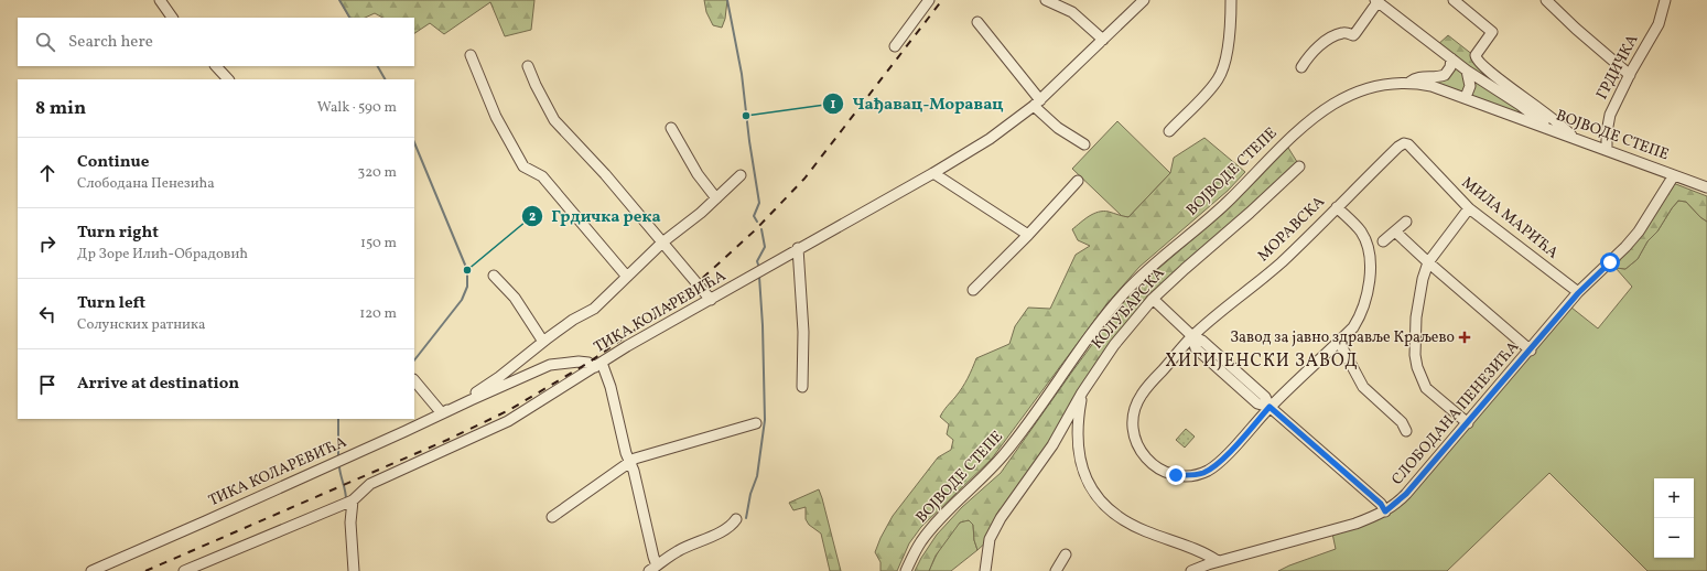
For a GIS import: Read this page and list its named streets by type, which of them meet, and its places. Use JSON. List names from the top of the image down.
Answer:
{
  "streets": {
    "street": [
      "ГРДИЧКА",
      "ВОЈВОДЕ СТЕПЕ",
      "МИЛА МАРИЋА",
      "МОРАВСКА",
      "КОЛУБАРСКА",
      "ТИКА КОЛАРЕВИЋА",
      "СЛОБОДАНА ПЕНЕЗИЋА"
    ]
  },
  "crossings": [
    ["ГРДИЧКА", "ВОЈВОДЕ СТЕПЕ"],
    ["ВОЈВОДЕ СТЕПЕ", "СЛОБОДАНА ПЕНЕЗИЋА"],
    ["МИЛА МАРИЋА", "МОРАВСКА"],
    ["МИЛА МАРИЋА", "СЛОБОДАНА ПЕНЕЗИЋА"]
  ],
  "districts": ["ХИГИЈЕНСКИ ЗАВОД"],
  "places": {
    "other": ["Чађавац-Моравац", "Грдичка река"],
    "health": ["Завод за јавно здравље Краљево"]
  },
  "page": {
    "search": "Search here",
    "heading": ["8 min", "Walk · 590 m"],
    "list": [
      ["Continue", "Слободана Пенезића", "320 m"],
      ["Turn right", "Др Зоре Илић-Обрадовић", "150 m"],
      ["Turn left", "Солунских ратника", "120 m"],
      "Arrive at destination"
    ],
    "map_buttons": ["+", "−"]
  }
}
